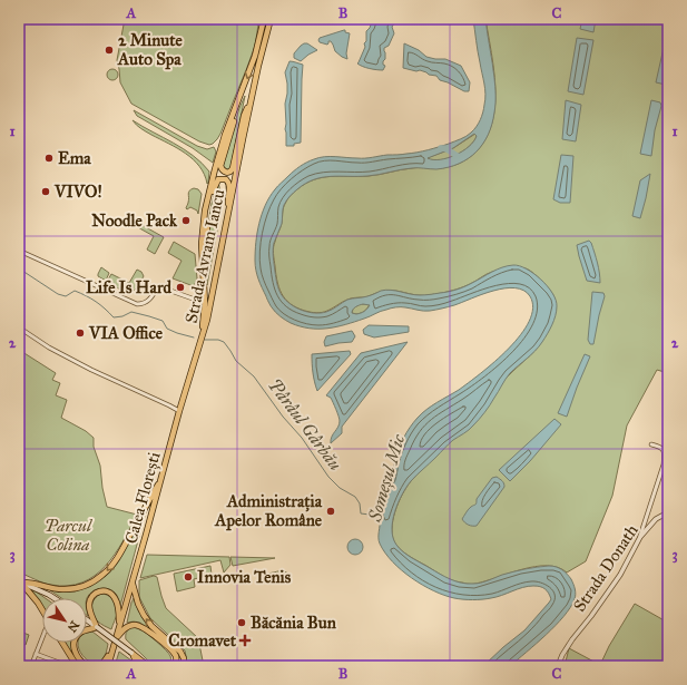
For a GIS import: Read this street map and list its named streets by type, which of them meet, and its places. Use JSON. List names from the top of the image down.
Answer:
{
  "streets": {
    "main road": ["Strada Avram Iancu", "Calea Florești"],
    "street": ["Strada Donath"]
  },
  "crossings": [
    ["Strada Avram Iancu", "Calea Florești"]
  ],
  "water": ["Pârâul Gârbău", "Someșul Mic"],
  "parks": ["Parcul Colina"],
  "places": {
    "other": [
      "2 Minute Auto Spa",
      "Ema",
      "VIVO!",
      "Noodle Pack",
      "Life Is Hard",
      "VIA Office",
      "Administrația Apelor Române",
      "Innovia Tenis",
      "Băcănia Bun"
    ],
    "health": ["Cromavet"]
  },
  "north": "bottom right",
  "grid": {
    "columns": ["A", "B", "C"],
    "rows": ["1", "2", "3"]
  }
}
